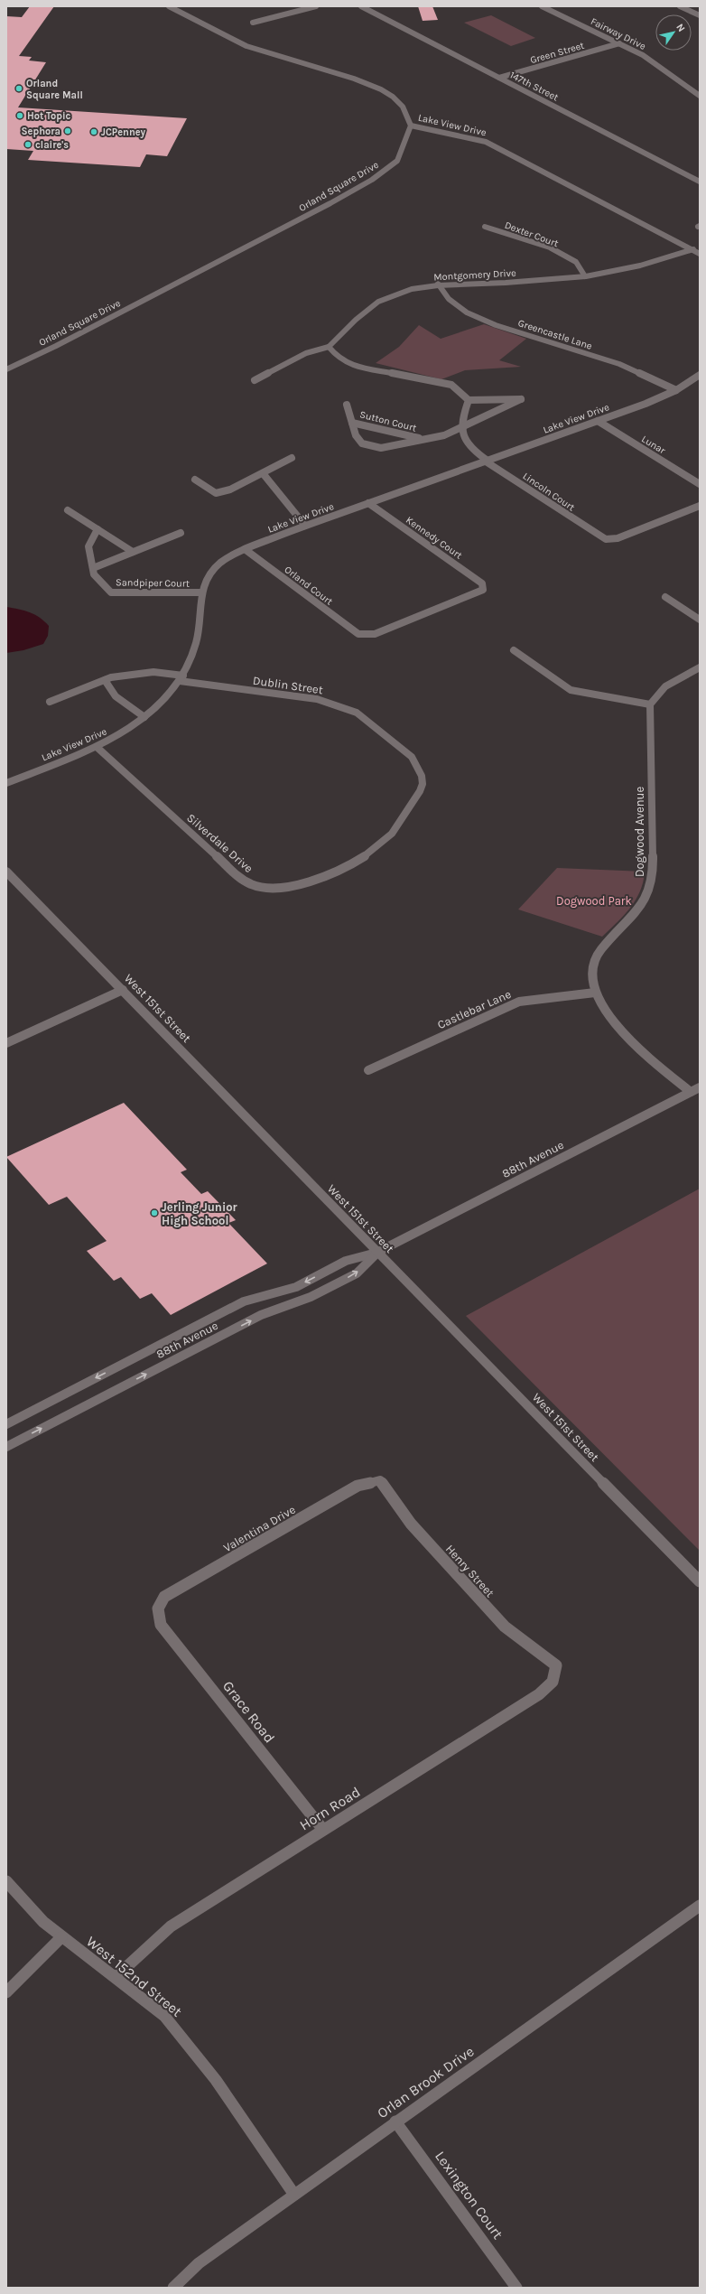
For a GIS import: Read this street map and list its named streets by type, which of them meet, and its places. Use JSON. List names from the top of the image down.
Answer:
{
  "streets": {
    "street": [
      "Fairway Drive",
      "Green Street",
      "147th Street",
      "Lake View Drive",
      "Orland Square Drive",
      "Dexter Court",
      "Montgomery Drive",
      "Greencastle Lane",
      "Sutton Court",
      "Lunar",
      "Lincoln Court",
      "Kennedy Court",
      "Sandpiper Court",
      "Orland Court",
      "Dublin Street",
      "Dogwood Avenue",
      "Silverdale Drive",
      "West 151st Street",
      "Castlebar Lane",
      "88th Avenue",
      "Valentina Drive",
      "Henry Street",
      "Grace Road",
      "Horn Road",
      "West 152nd Street",
      "Orlan Brook Drive",
      "Lexington Court"
    ]
  },
  "crossings": [
    ["Fairway Drive", "Green Street"],
    ["Green Street", "147th Street"],
    ["Lake View Drive", "Orland Square Drive"],
    ["Lake View Drive", "Montgomery Drive"],
    ["Lake View Drive", "Greencastle Lane"],
    ["Lake View Drive", "Lunar"],
    ["Lake View Drive", "Lincoln Court"],
    ["Lake View Drive", "Kennedy Court"],
    ["Lake View Drive", "Sandpiper Court"],
    ["Lake View Drive", "Orland Court"],
    ["Lake View Drive", "Dublin Street"],
    ["Lake View Drive", "Silverdale Drive"],
    ["Dexter Court", "Montgomery Drive"],
    ["Montgomery Drive", "Greencastle Lane"],
    ["Kennedy Court", "Orland Court"],
    ["Dublin Street", "Silverdale Drive"],
    ["Dogwood Avenue", "Castlebar Lane"],
    ["West 151st Street", "88th Avenue"],
    ["Valentina Drive", "Henry Street"],
    ["Valentina Drive", "Grace Road"],
    ["Henry Street", "Horn Road"],
    ["Grace Road", "Horn Road"],
    ["Horn Road", "West 152nd Street"],
    ["West 152nd Street", "Orlan Brook Drive"],
    ["Orlan Brook Drive", "Lexington Court"]
  ],
  "parks": ["Dogwood Park"],
  "places": [
    "Orland Square Mall",
    "Hot Topic",
    "Sephora",
    "JCPenney",
    "claire's",
    "Jerling Junior High School"
  ],
  "north": "top right"
}
